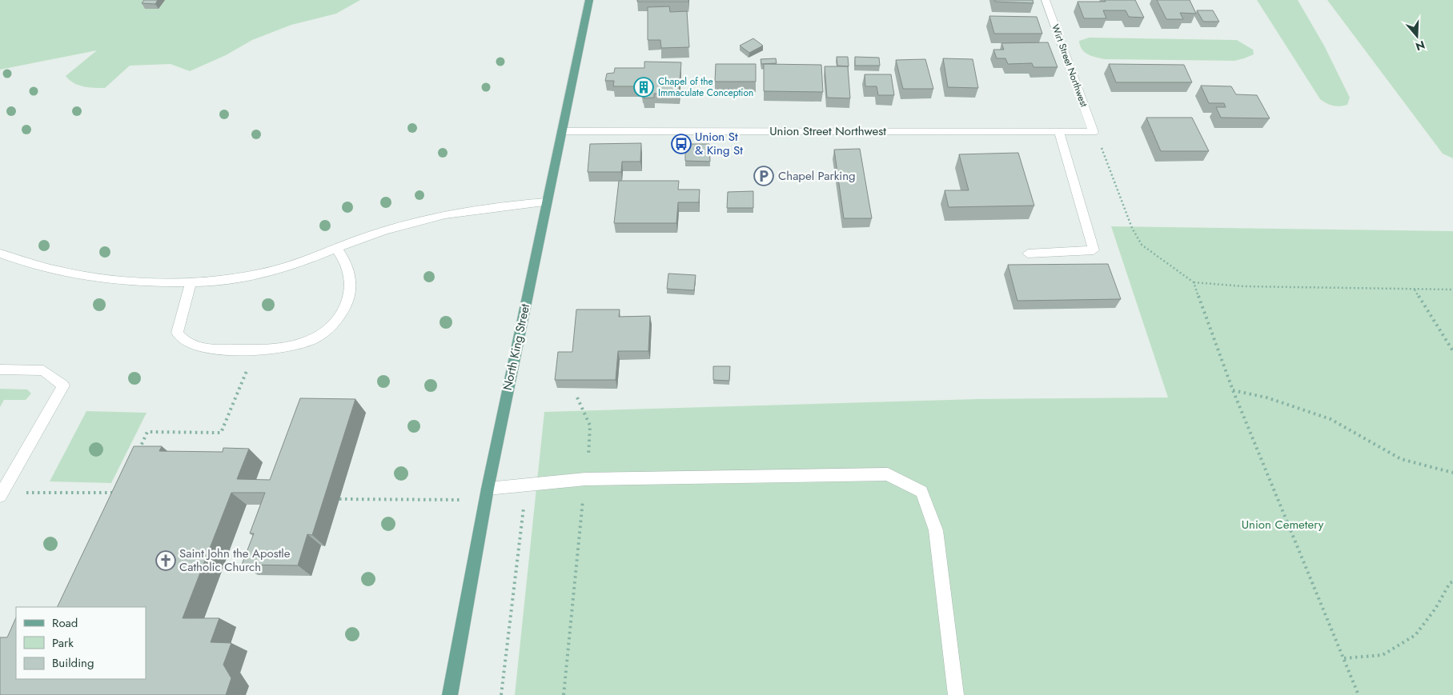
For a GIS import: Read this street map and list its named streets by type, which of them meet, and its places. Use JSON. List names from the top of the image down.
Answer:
{
  "streets": {
    "main road": ["North King Street"],
    "street": ["Wirt Street Northwest", "Union Street Northwest"]
  },
  "crossings": [
    ["Wirt Street Northwest", "Union Street Northwest"],
    ["Union Street Northwest", "North King Street"]
  ],
  "parks": ["Union Cemetery"],
  "places": {
    "building": ["Chapel of the Immaculate Conception"],
    "bus stop": ["Union St & King St"],
    "parking": ["Chapel Parking"],
    "church": ["Saint John the Apostle Catholic Church"]
  },
  "legend": ["Road", "Park", "Building"],
  "north": "bottom"
}
